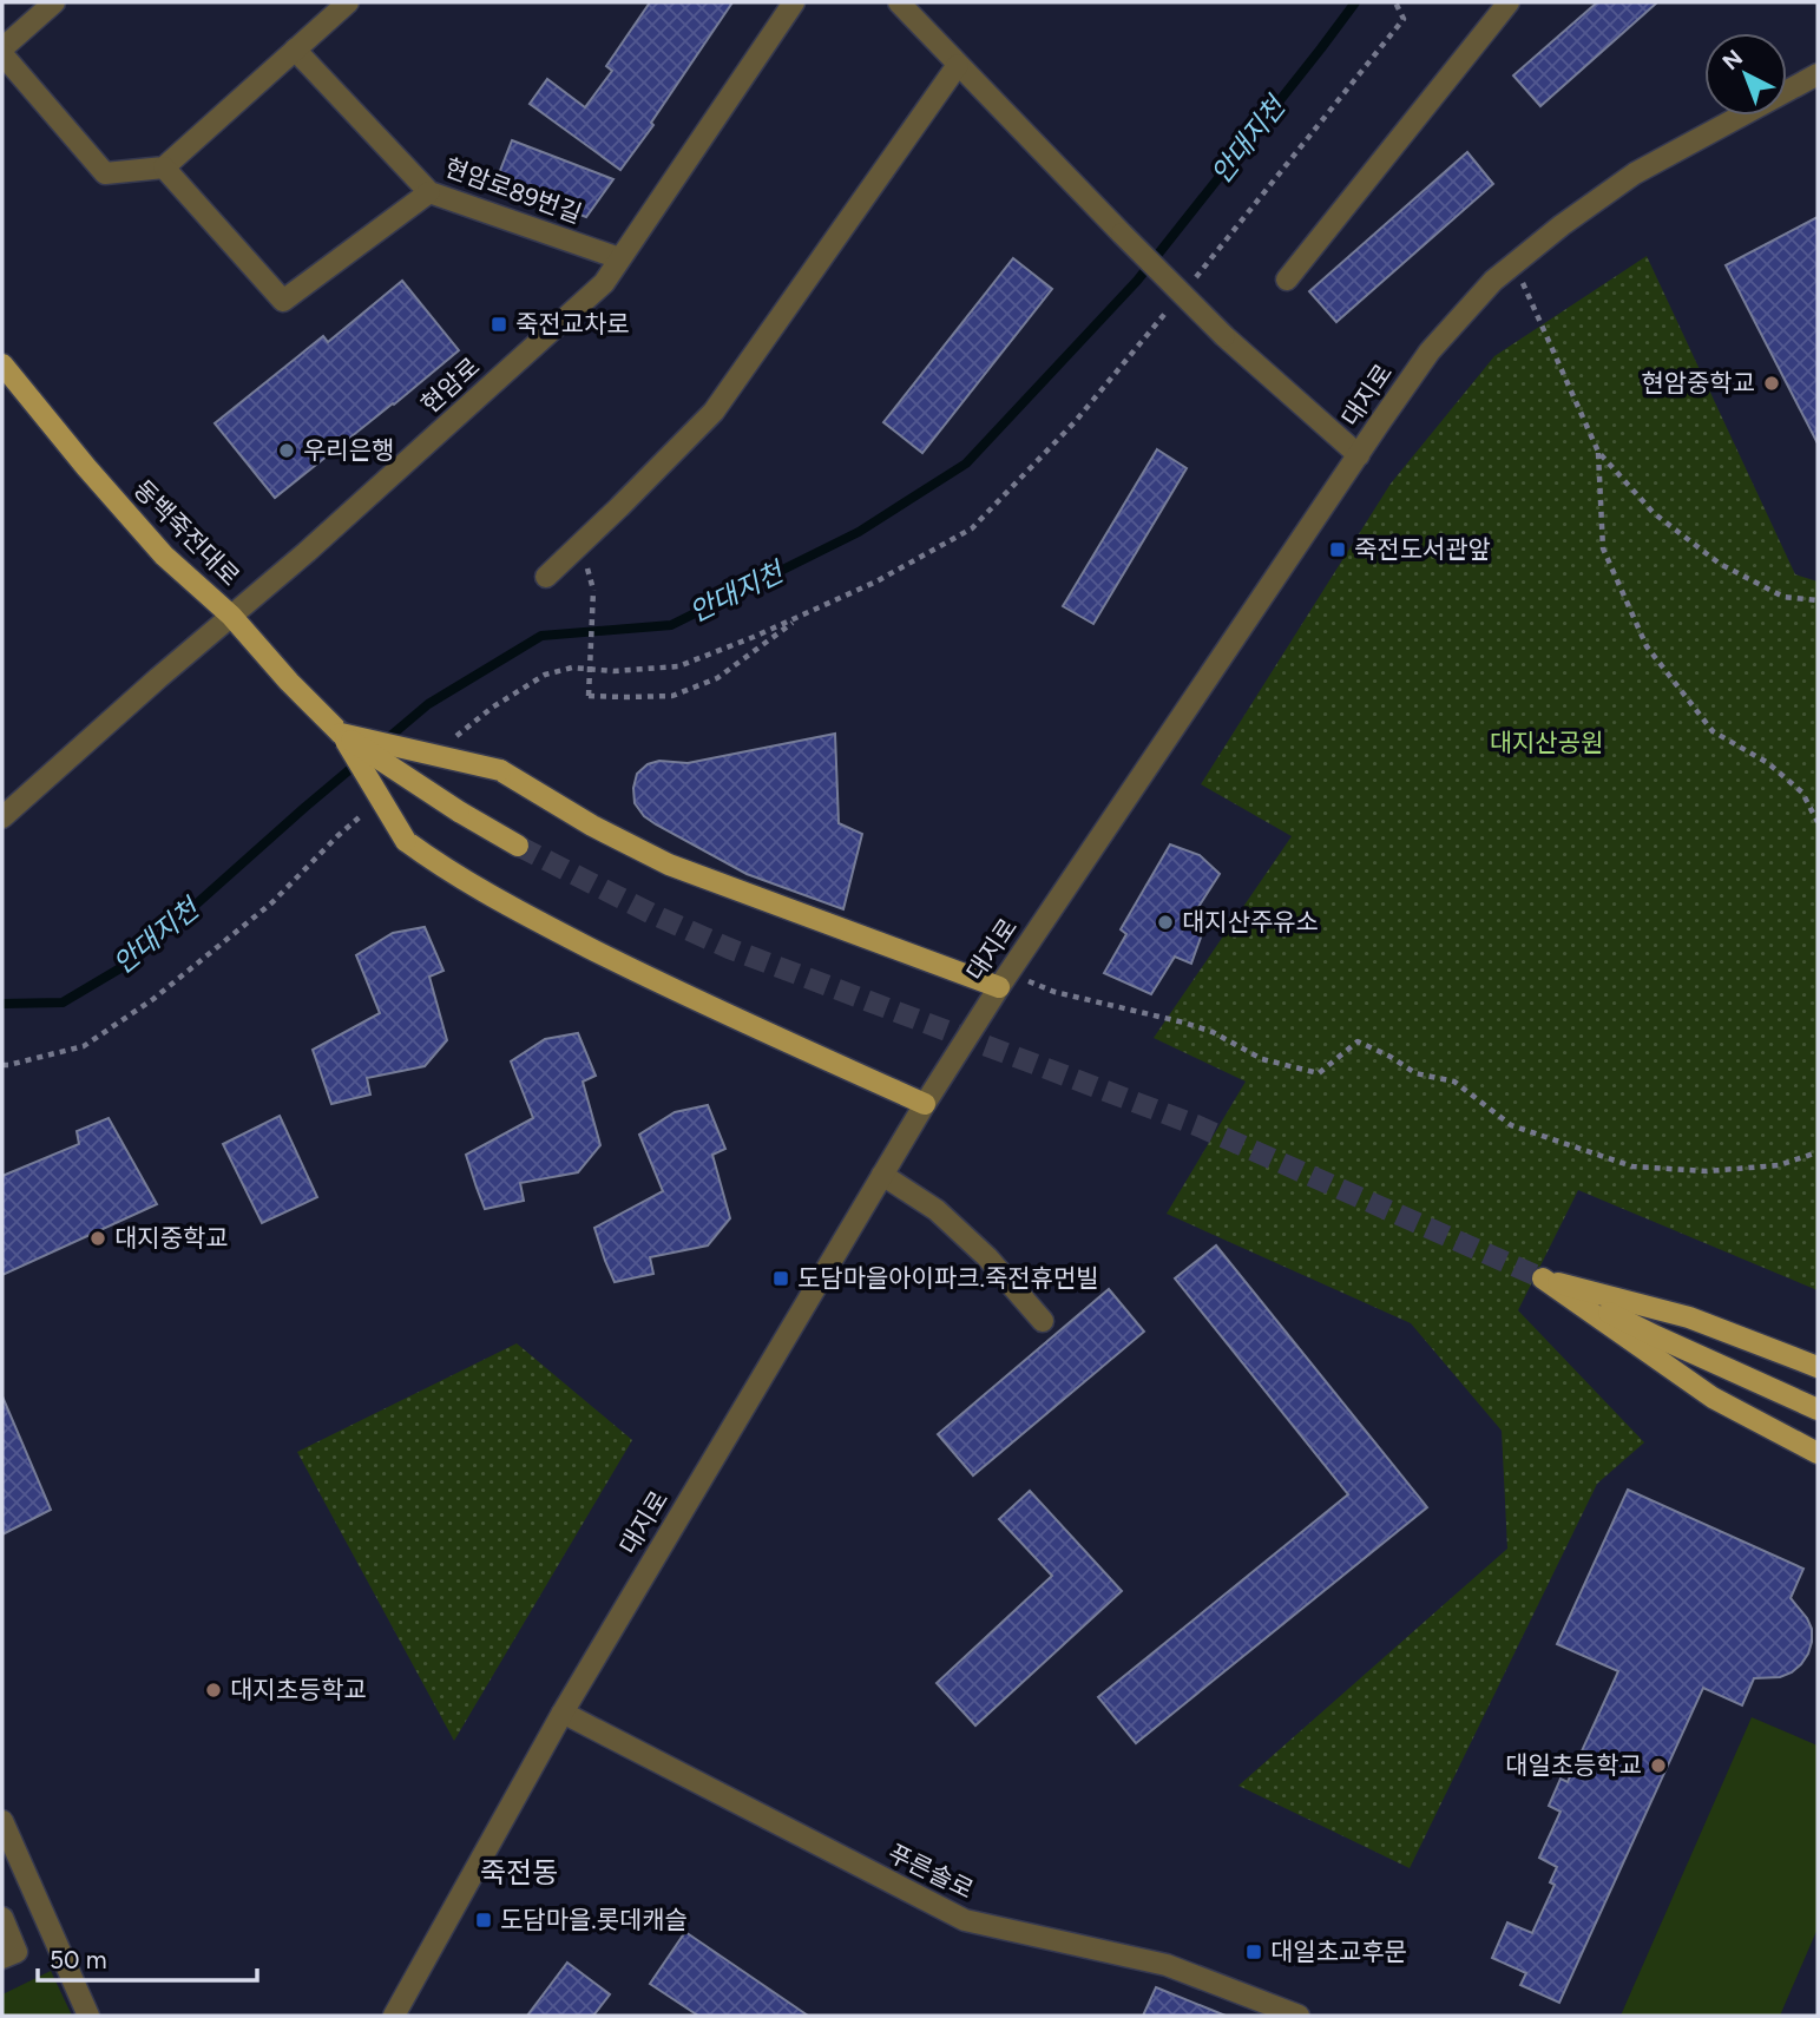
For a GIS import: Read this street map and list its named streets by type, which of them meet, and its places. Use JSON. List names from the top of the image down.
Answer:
{
  "streets": {
    "main road": ["동백죽전대로"],
    "street": [
      "현암로89번길",
      "현암로",
      "대지로",
      "푸른솔로"
    ]
  },
  "crossings": [
    ["현암로89번길", "현암로"],
    ["현암로", "동백죽전대로"],
    ["대지로", "푸른솔로"]
  ],
  "districts": ["죽전동"],
  "water": ["안대지천"],
  "parks": ["대지산공원"],
  "places": {
    "transit": [
      "죽전교차로",
      "죽전도서관앞",
      "도담마을아이파크.죽전휴먼빌",
      "도담마을.롯데캐슬",
      "대일초교후문"
    ],
    "other": [
      "현암중학교",
      "우리은행",
      "대지산주유소",
      "대지중학교",
      "대지초등학교",
      "대일초등학교"
    ]
  },
  "scale_bar": "50 m",
  "north": "top left"
}
